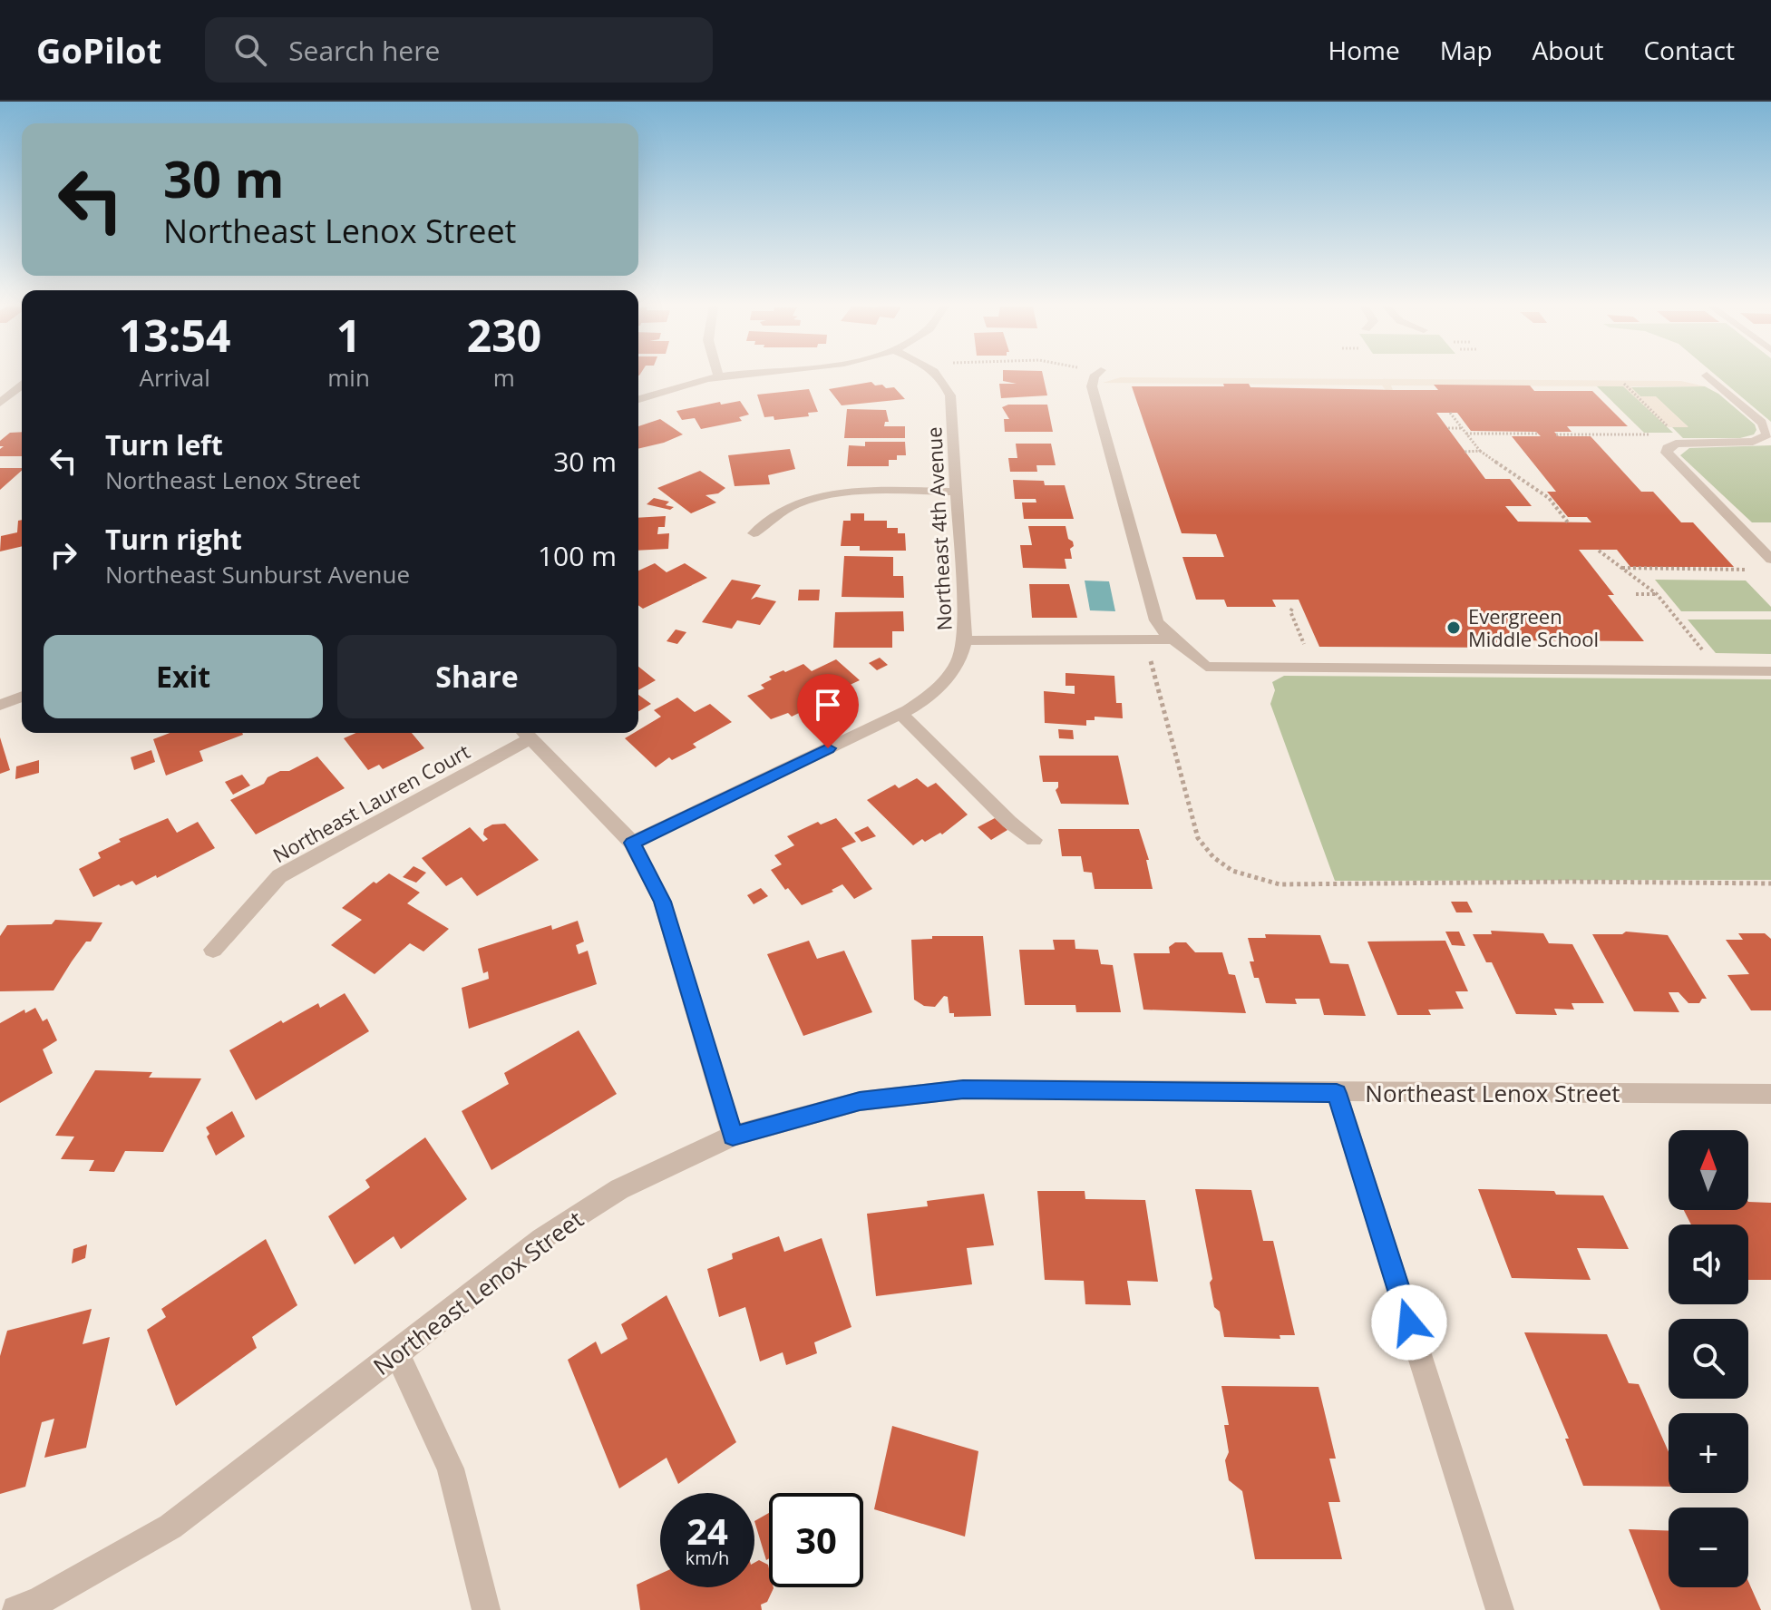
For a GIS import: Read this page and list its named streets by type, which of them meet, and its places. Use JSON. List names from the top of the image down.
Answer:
{
  "streets": {
    "street": ["Northeast 4th Avenue", "Northeast Lauren Court", "Northeast Lenox Street"]
  },
  "places": ["Evergreen Middle School"],
  "north": "top",
  "page": {
    "header": "GoPilot",
    "search": "Search here",
    "nav": [
      "Home",
      "Map",
      "About",
      "Contact"
    ],
    "turn": ["30 m", "Northeast Lenox Street"],
    "eta": [
      "13:54",
      "Arrival",
      "1",
      "min",
      "230",
      "m"
    ],
    "list": [
      {
        "name": "Turn left",
        "note": "Northeast Lenox Street",
        "value": "30 m"
      },
      {
        "name": "Turn right",
        "note": "Northeast Sunburst Avenue",
        "value": "100 m"
      }
    ],
    "buttons": ["Exit", "Share"],
    "map_buttons": ["+", "−"],
    "speed": "24 km/h",
    "limit": "30"
  }
}
